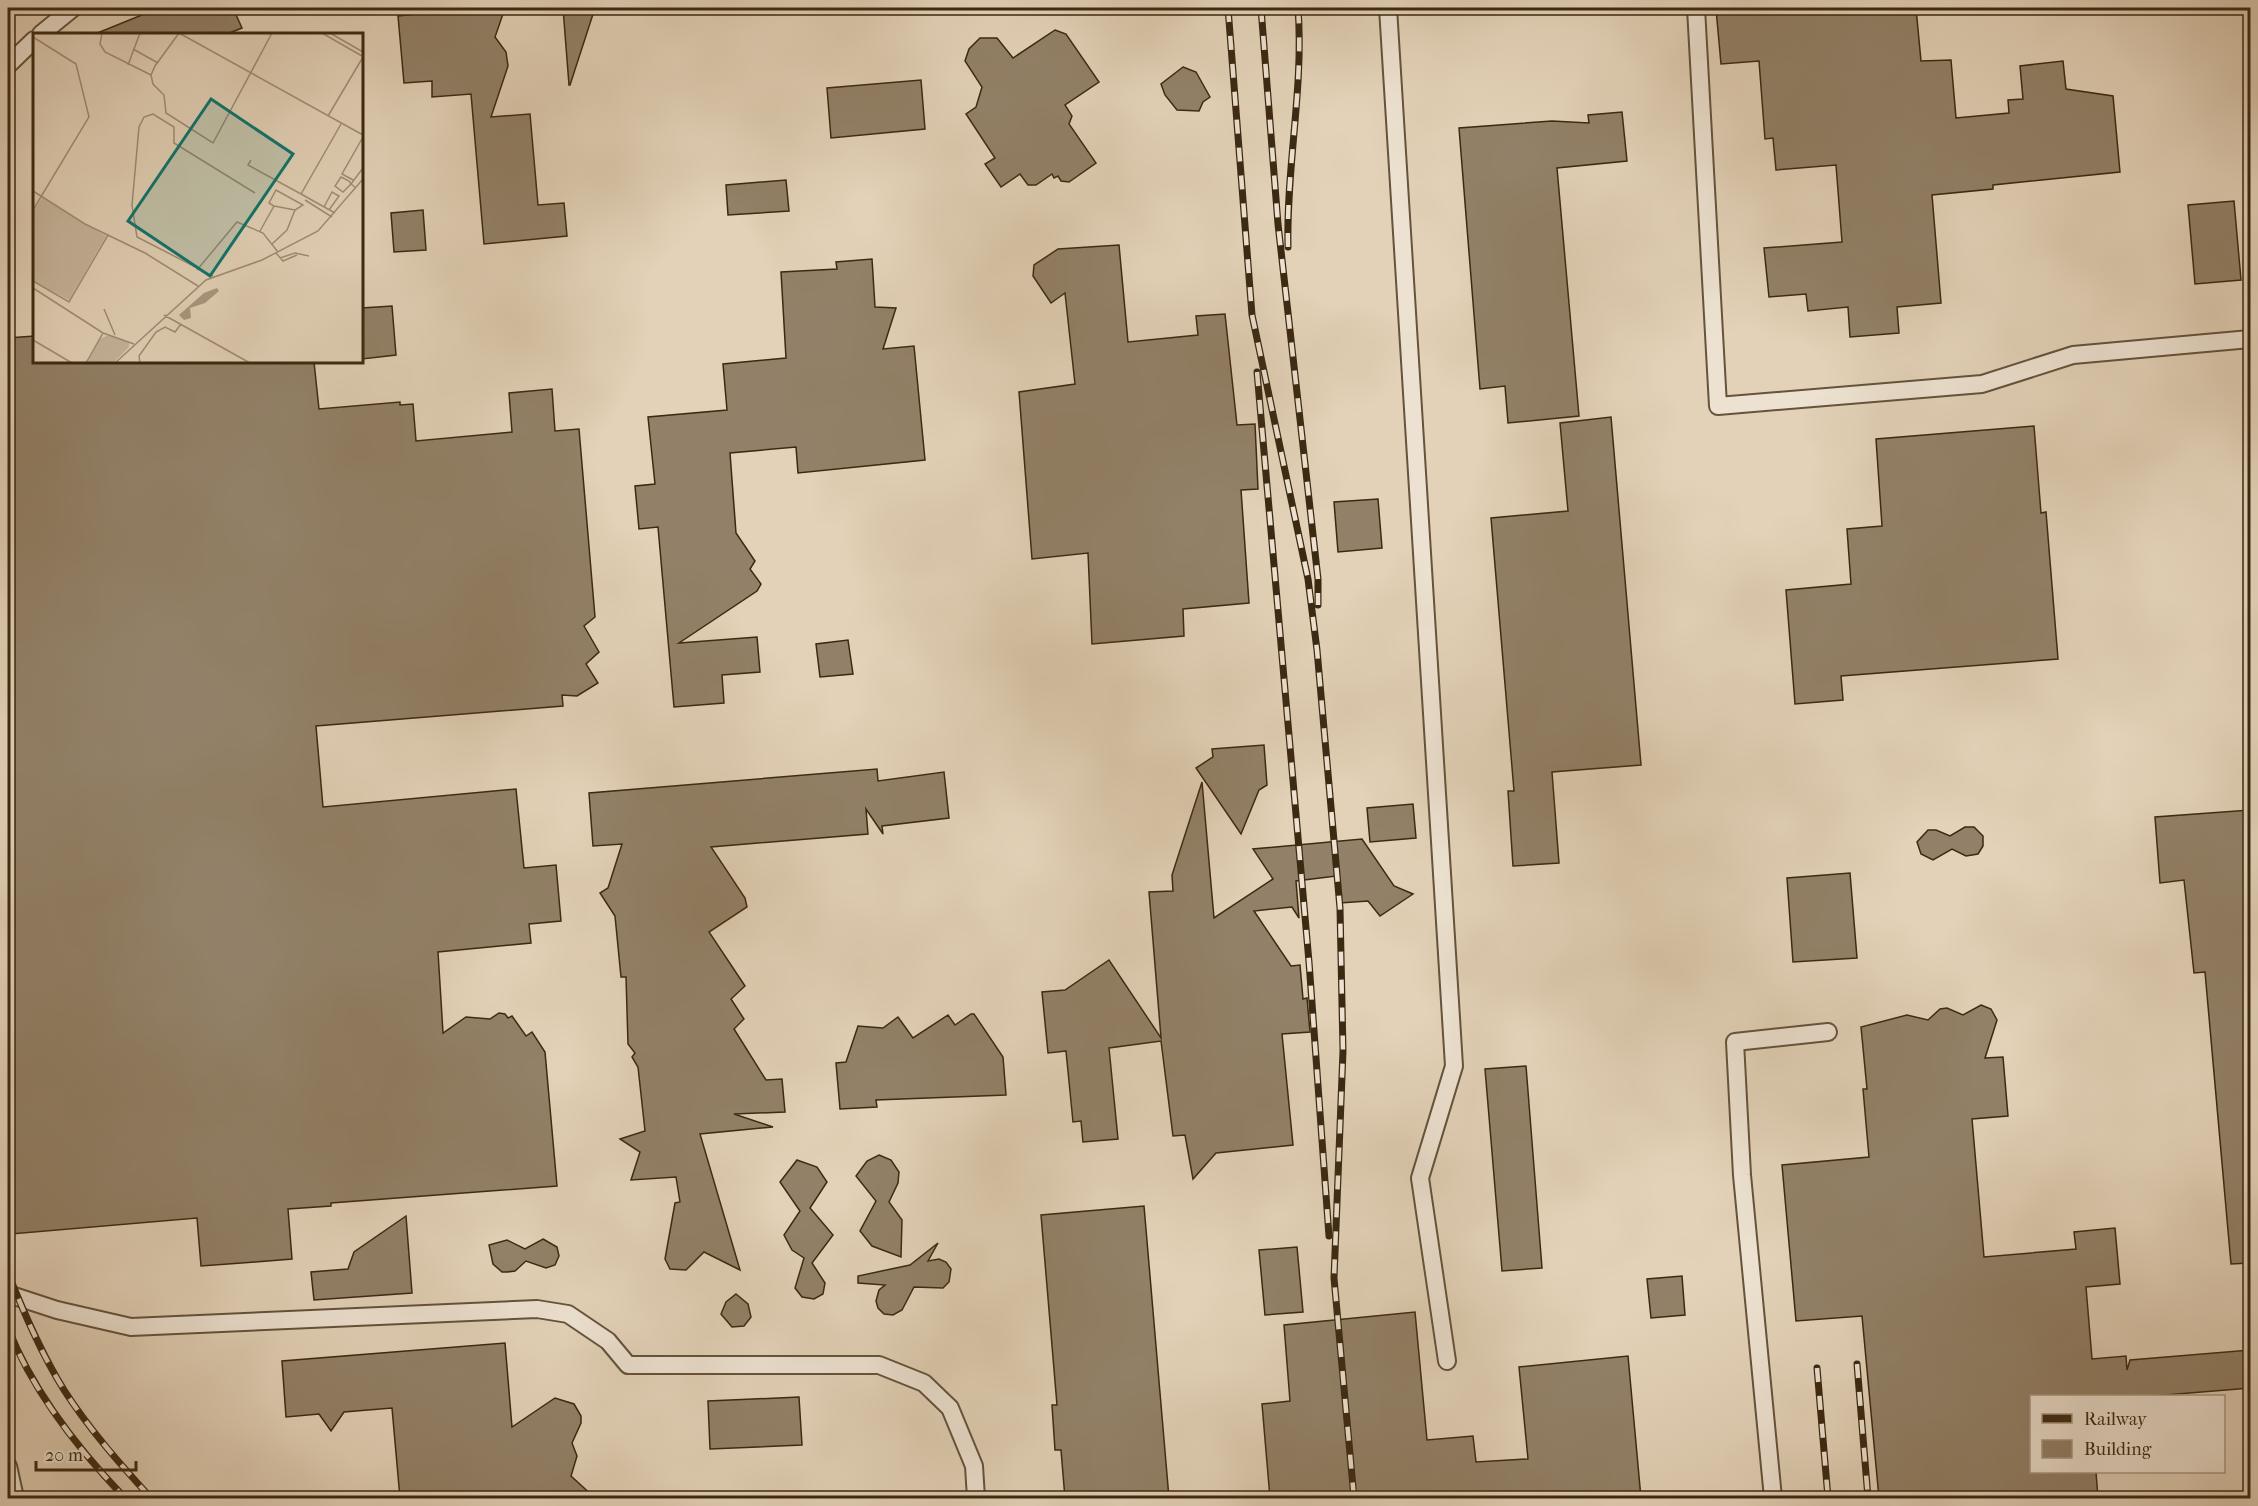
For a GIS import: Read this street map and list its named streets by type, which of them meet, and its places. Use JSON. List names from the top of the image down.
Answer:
{
  "legend": ["Railway", "Building"],
  "scale_bar": "20 m"
}
